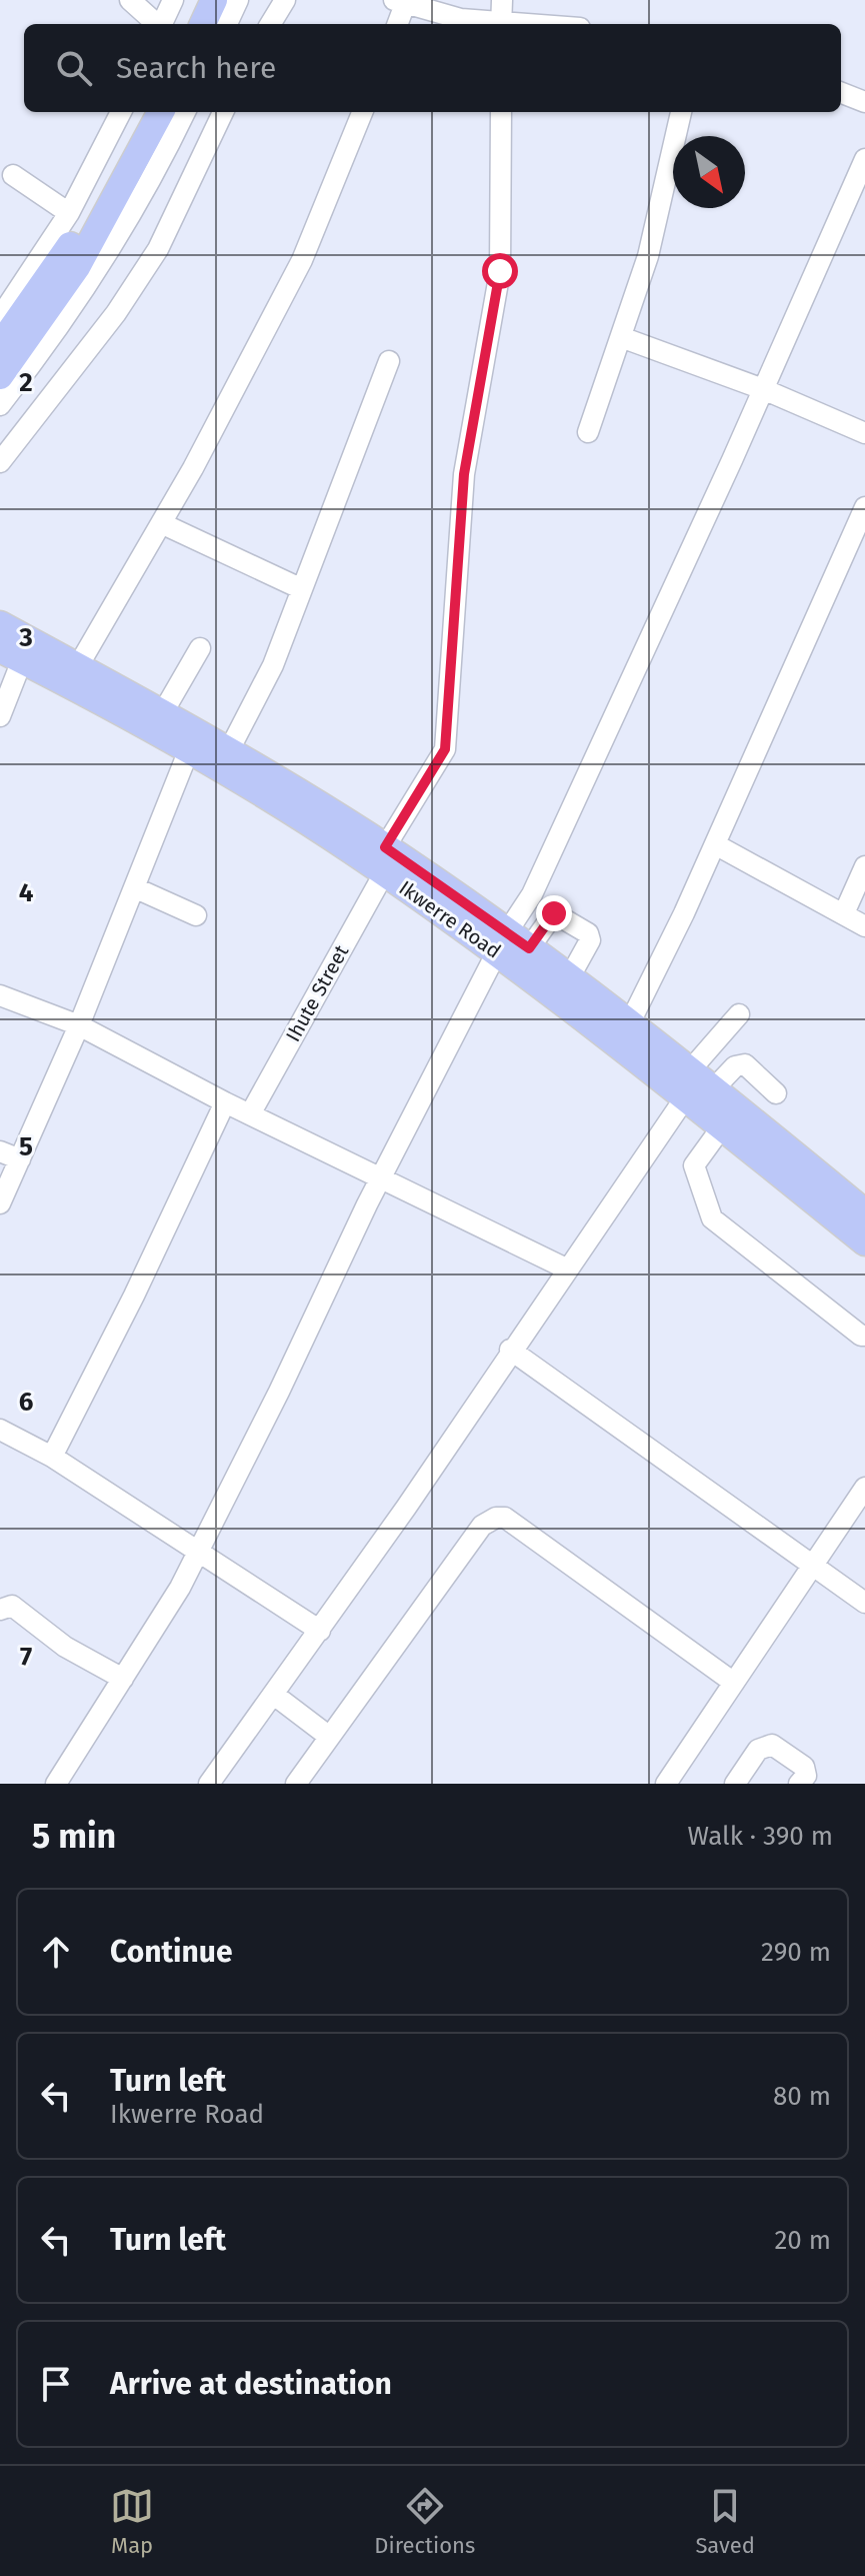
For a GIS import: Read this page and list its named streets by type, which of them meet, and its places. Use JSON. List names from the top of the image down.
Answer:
{
  "streets": {
    "main road": ["Ikwerre Road"],
    "street": ["Ihute Street"]
  },
  "crossings": [
    ["Ikwerre Road", "Ihute Street"]
  ],
  "north": "bottom right",
  "page": {
    "search": "Search here",
    "heading": ["5 min", "Walk · 390 m"],
    "list": [
      ["Continue", "290 m"],
      ["Turn left", "Ikwerre Road", "80 m"],
      ["Turn left", "20 m"],
      "Arrive at destination"
    ],
    "nav": ["Map", "Directions", "Saved"]
  },
  "grid": {
    "rows": [
      "2",
      "3",
      "4",
      "5",
      "6",
      "7"
    ]
  }
}
